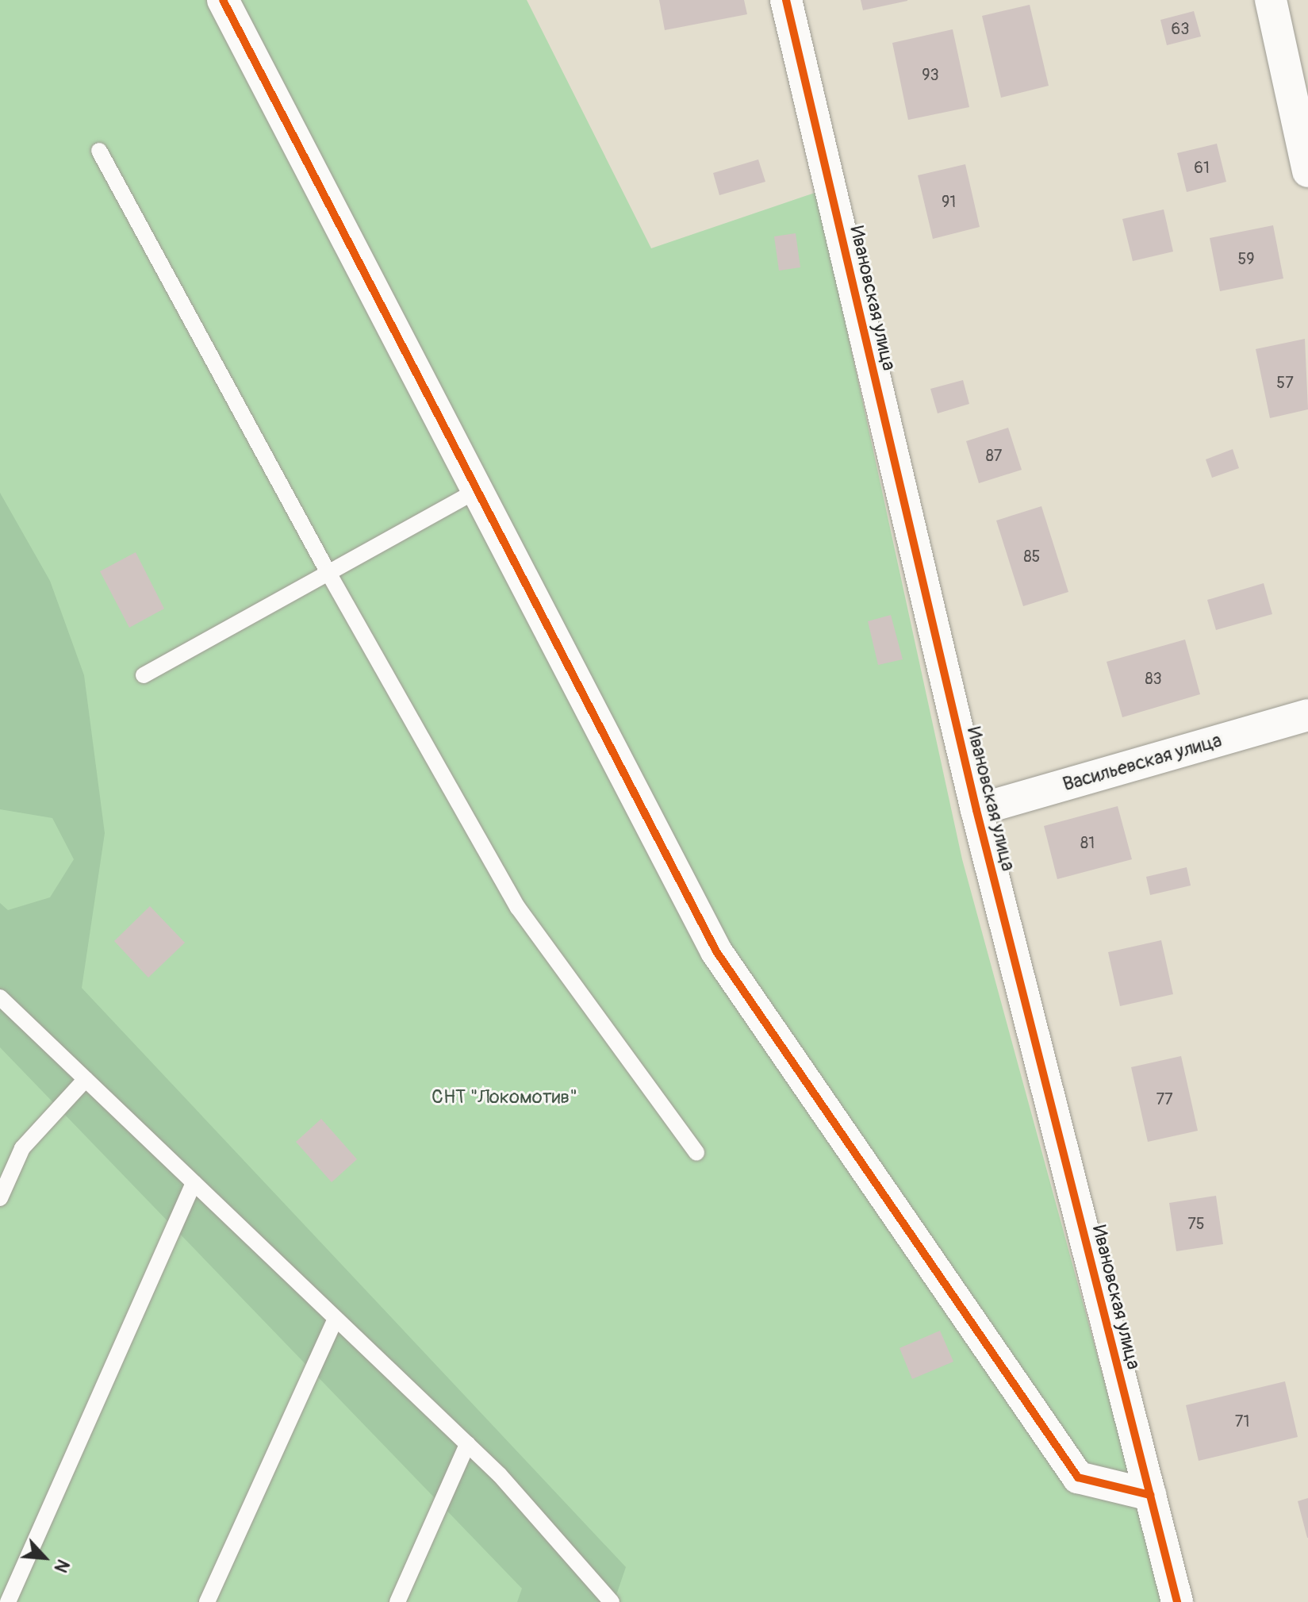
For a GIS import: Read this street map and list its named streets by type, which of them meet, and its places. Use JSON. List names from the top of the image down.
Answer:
{
  "streets": {
    "street": ["Ивановская улица", "Васильевская улица"]
  },
  "crossings": [
    ["Ивановская улица", "Васильевская улица"]
  ],
  "parks": ["СНТ \"Локомотив\""],
  "house_numbers": [
    "63",
    "93",
    "61",
    "91",
    "59",
    "57",
    "87",
    "85",
    "83",
    "81",
    "77",
    "75",
    "71"
  ],
  "north": "bottom right"
}
